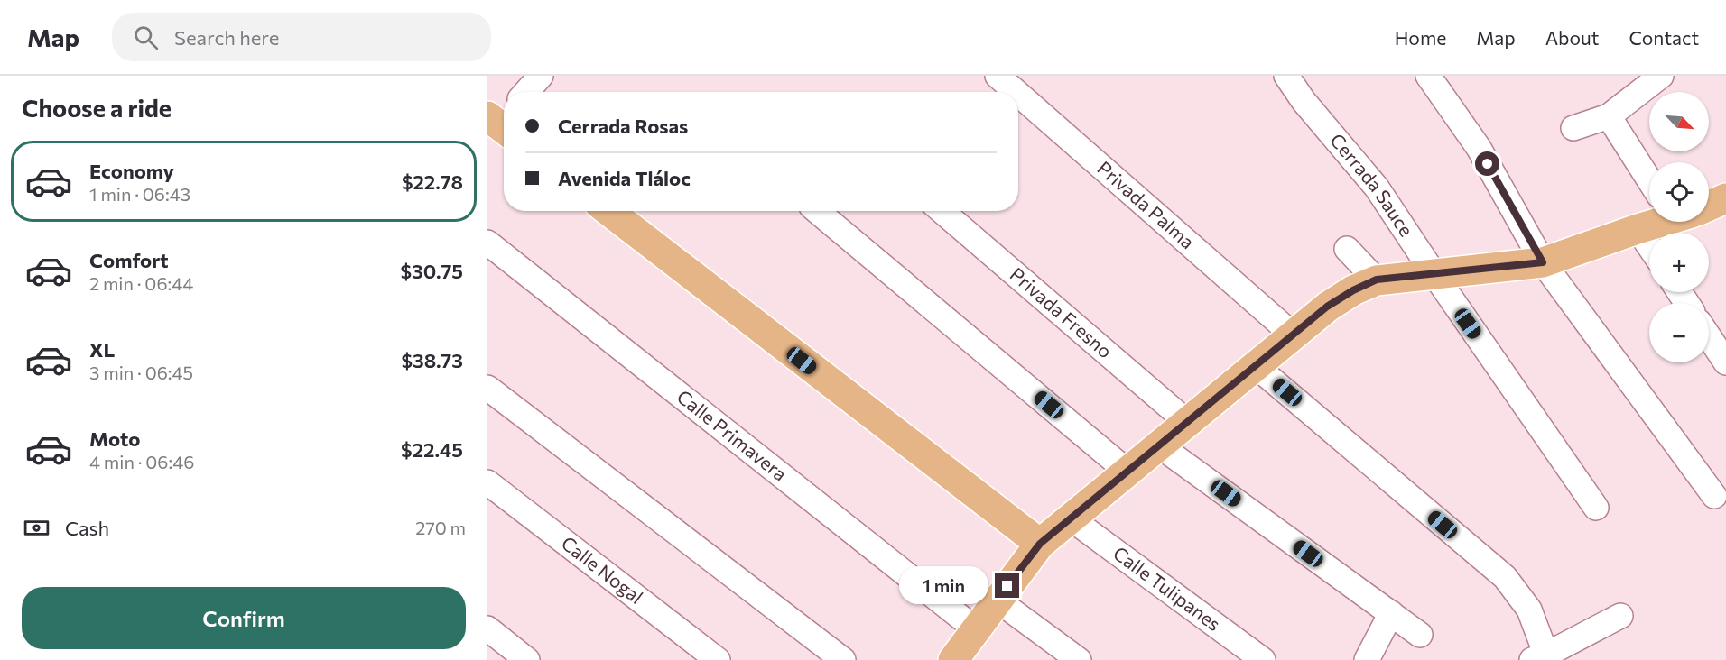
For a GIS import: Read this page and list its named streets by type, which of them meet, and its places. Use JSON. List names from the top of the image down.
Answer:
{
  "streets": {
    "street": [
      "Cerrada Sauce",
      "Privada Palma",
      "Privada Fresno",
      "Calle Primavera",
      "Calle Nogal",
      "Calle Tulipanes"
    ]
  },
  "north": "bottom right",
  "page": {
    "header": "Map",
    "search": "Search here",
    "nav": [
      "Home",
      "Map",
      "About",
      "Contact"
    ],
    "heading": "Choose a ride",
    "map_buttons": ["+", "−"],
    "banner": ["Cerrada Rosas", "Avenida Tláloc"],
    "list": [
      {
        "name": "Economy",
        "note": "1 min · 06:43",
        "value": "$22.78"
      },
      {
        "name": "Comfort",
        "note": "2 min · 06:44",
        "value": "$30.75"
      },
      {
        "name": "XL",
        "note": "3 min · 06:45",
        "value": "$38.73"
      },
      {
        "name": "Moto",
        "note": "4 min · 06:46",
        "value": "$22.45"
      }
    ],
    "pay": ["Cash", "270 m"],
    "bubble": "1 min",
    "buttons": "Confirm"
  }
}
